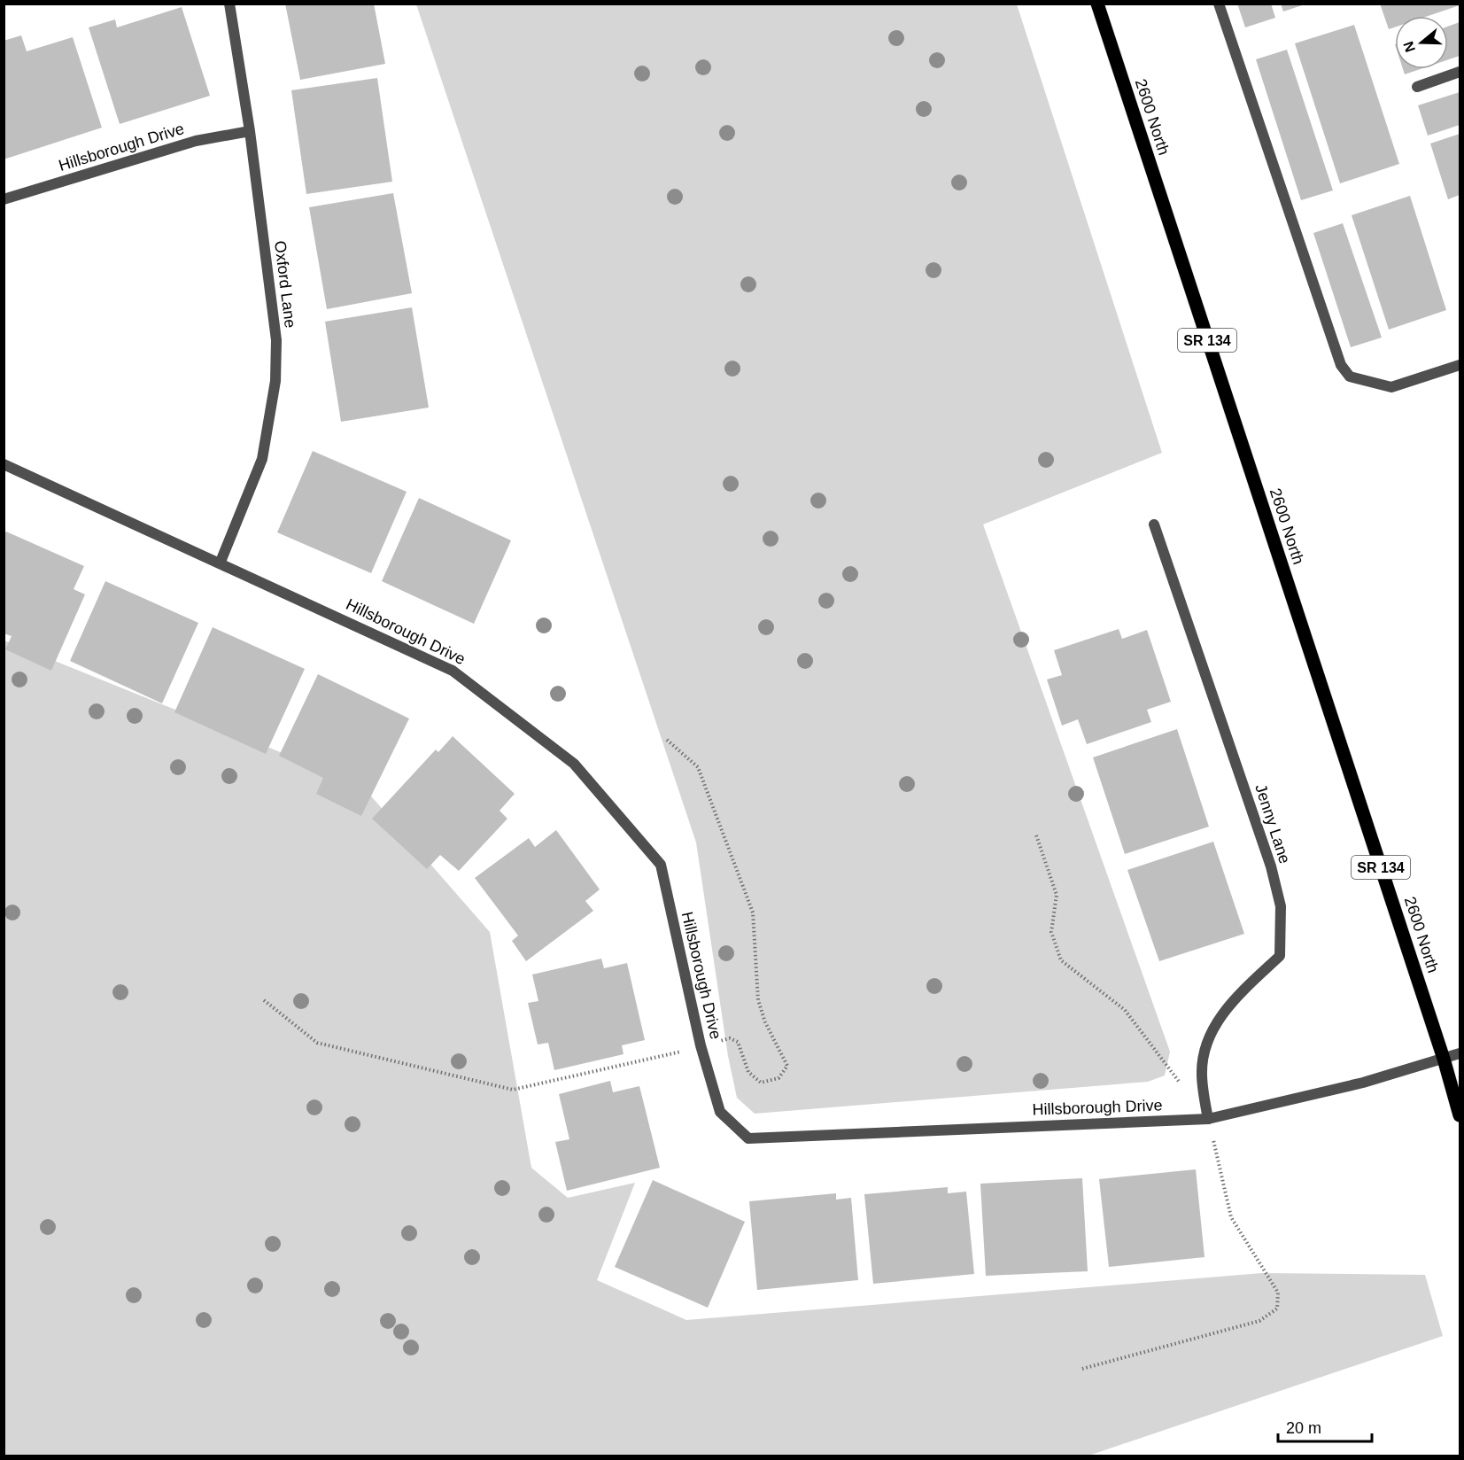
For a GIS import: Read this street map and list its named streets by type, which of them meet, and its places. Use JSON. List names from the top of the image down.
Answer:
{
  "streets": {
    "main road": ["2600 North", "SR 134"],
    "street": ["Hillsborough Drive", "Oxford Lane", "Jenny Lane"]
  },
  "crossings": [
    ["2600 North", "Hillsborough Drive"],
    ["2600 North", "SR 134"],
    ["Hillsborough Drive", "Oxford Lane"],
    ["Hillsborough Drive", "SR 134"],
    ["Hillsborough Drive", "Jenny Lane"]
  ],
  "scale_bar": "20 m",
  "north": "left"
}
